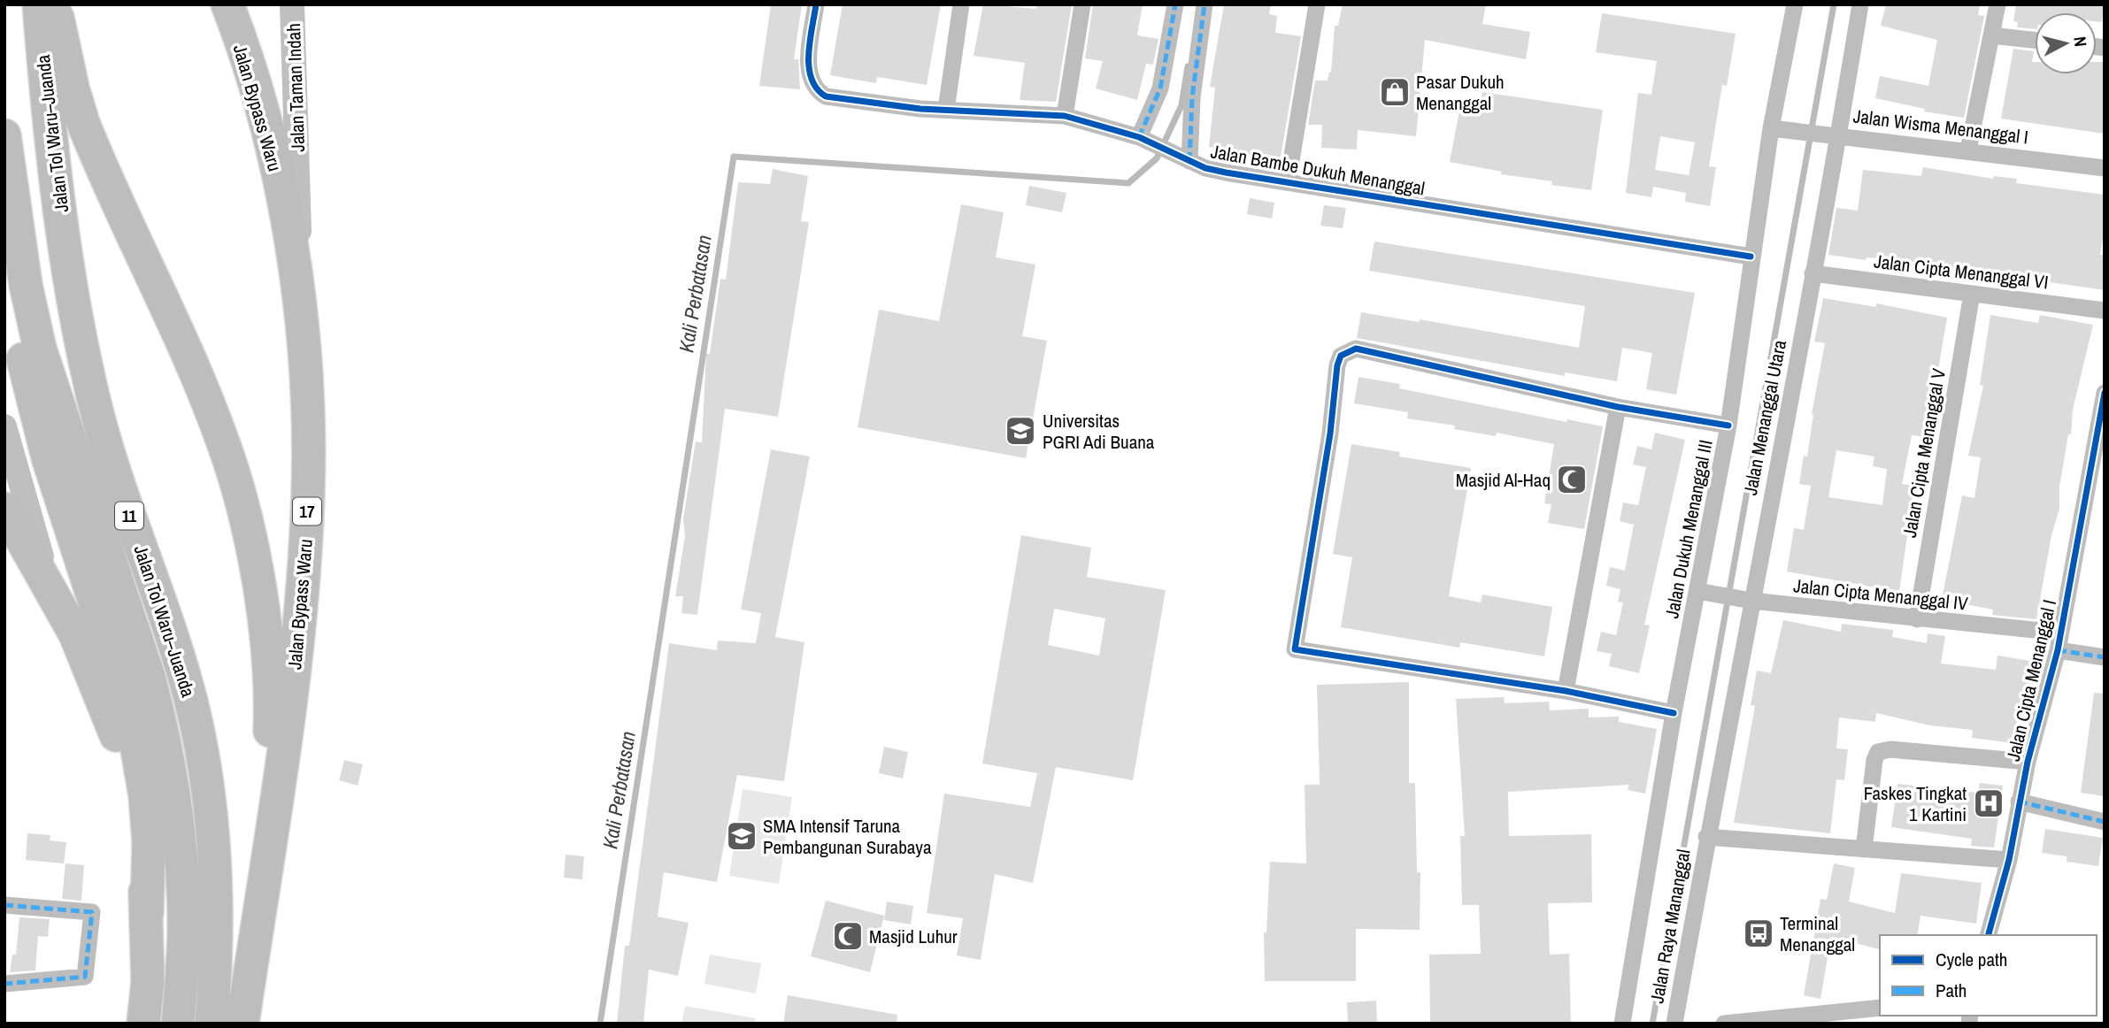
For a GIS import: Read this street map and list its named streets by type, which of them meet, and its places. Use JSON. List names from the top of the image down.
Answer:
{
  "streets": {
    "highway": [
      "Jalan Bypass Waru",
      "Jalan Tol Waru–Juanda",
      "17",
      "11"
    ],
    "street": [
      "Jalan Taman Indah",
      "Jalan Wisma Menanggal I",
      "Jalan Bambe Dukuh Menanggal",
      "Jalan Cipta Menanggal VI",
      "Jalan Menanggal Utara",
      "Jalan Cipta Menanggal V",
      "Jalan Dukuh Menanggal III",
      "Jalan Cipta Menanggal IV",
      "Jalan Cipta Menanggal I",
      "Jalan Raya Mananggal"
    ]
  },
  "crossings": [
    ["Jalan Taman Indah", "Jalan Bypass Waru"],
    ["Jalan Wisma Menanggal I", "Jalan Menanggal Utara"],
    ["Jalan Wisma Menanggal I", "Jalan Dukuh Menanggal III"],
    ["Jalan Bambe Dukuh Menanggal", "Jalan Dukuh Menanggal III"],
    ["Jalan Cipta Menanggal VI", "Jalan Menanggal Utara"],
    ["Jalan Cipta Menanggal VI", "Jalan Cipta Menanggal V"],
    ["Jalan Menanggal Utara", "Jalan Cipta Menanggal IV"],
    ["Jalan Menanggal Utara", "Jalan Raya Mananggal"],
    ["Jalan Cipta Menanggal V", "Jalan Cipta Menanggal IV"],
    ["Jalan Dukuh Menanggal III", "Jalan Cipta Menanggal IV"],
    ["Jalan Cipta Menanggal IV", "Jalan Cipta Menanggal I"]
  ],
  "water": ["Kali Perbatasan"],
  "places": {
    "shop": ["Pasar Dukuh Menanggal"],
    "school or university": ["Universitas PGRI Adi Buana", "SMA Intensif Taruna Pembangunan Surabaya"],
    "mosque": ["Masjid Al-Haq", "Masjid Luhur"],
    "hospital": ["Faskes Tingkat 1 Kartini"],
    "bus stop": ["Terminal Menanggal"]
  },
  "legend": ["Cycle path", "Path"],
  "north": "right"
}
